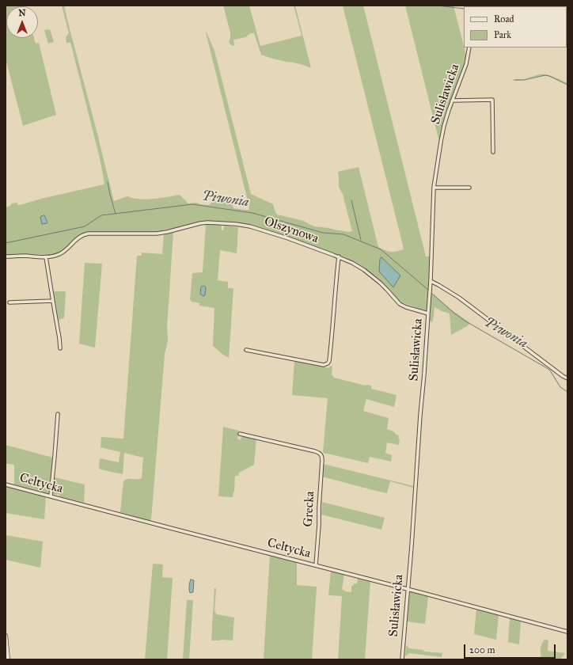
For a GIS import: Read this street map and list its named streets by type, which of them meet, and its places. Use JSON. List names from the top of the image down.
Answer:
{
  "streets": {
    "street": [
      "Sulisławicka",
      "Olszynowa",
      "Celtycka",
      "Grecka"
    ]
  },
  "crossings": [
    ["Sulisławicka", "Olszynowa"],
    ["Sulisławicka", "Celtycka"],
    ["Celtycka", "Grecka"]
  ],
  "water": ["Piwonia"],
  "legend": ["Road", "Park"],
  "scale_bar": "200 m",
  "north": "top"
}
